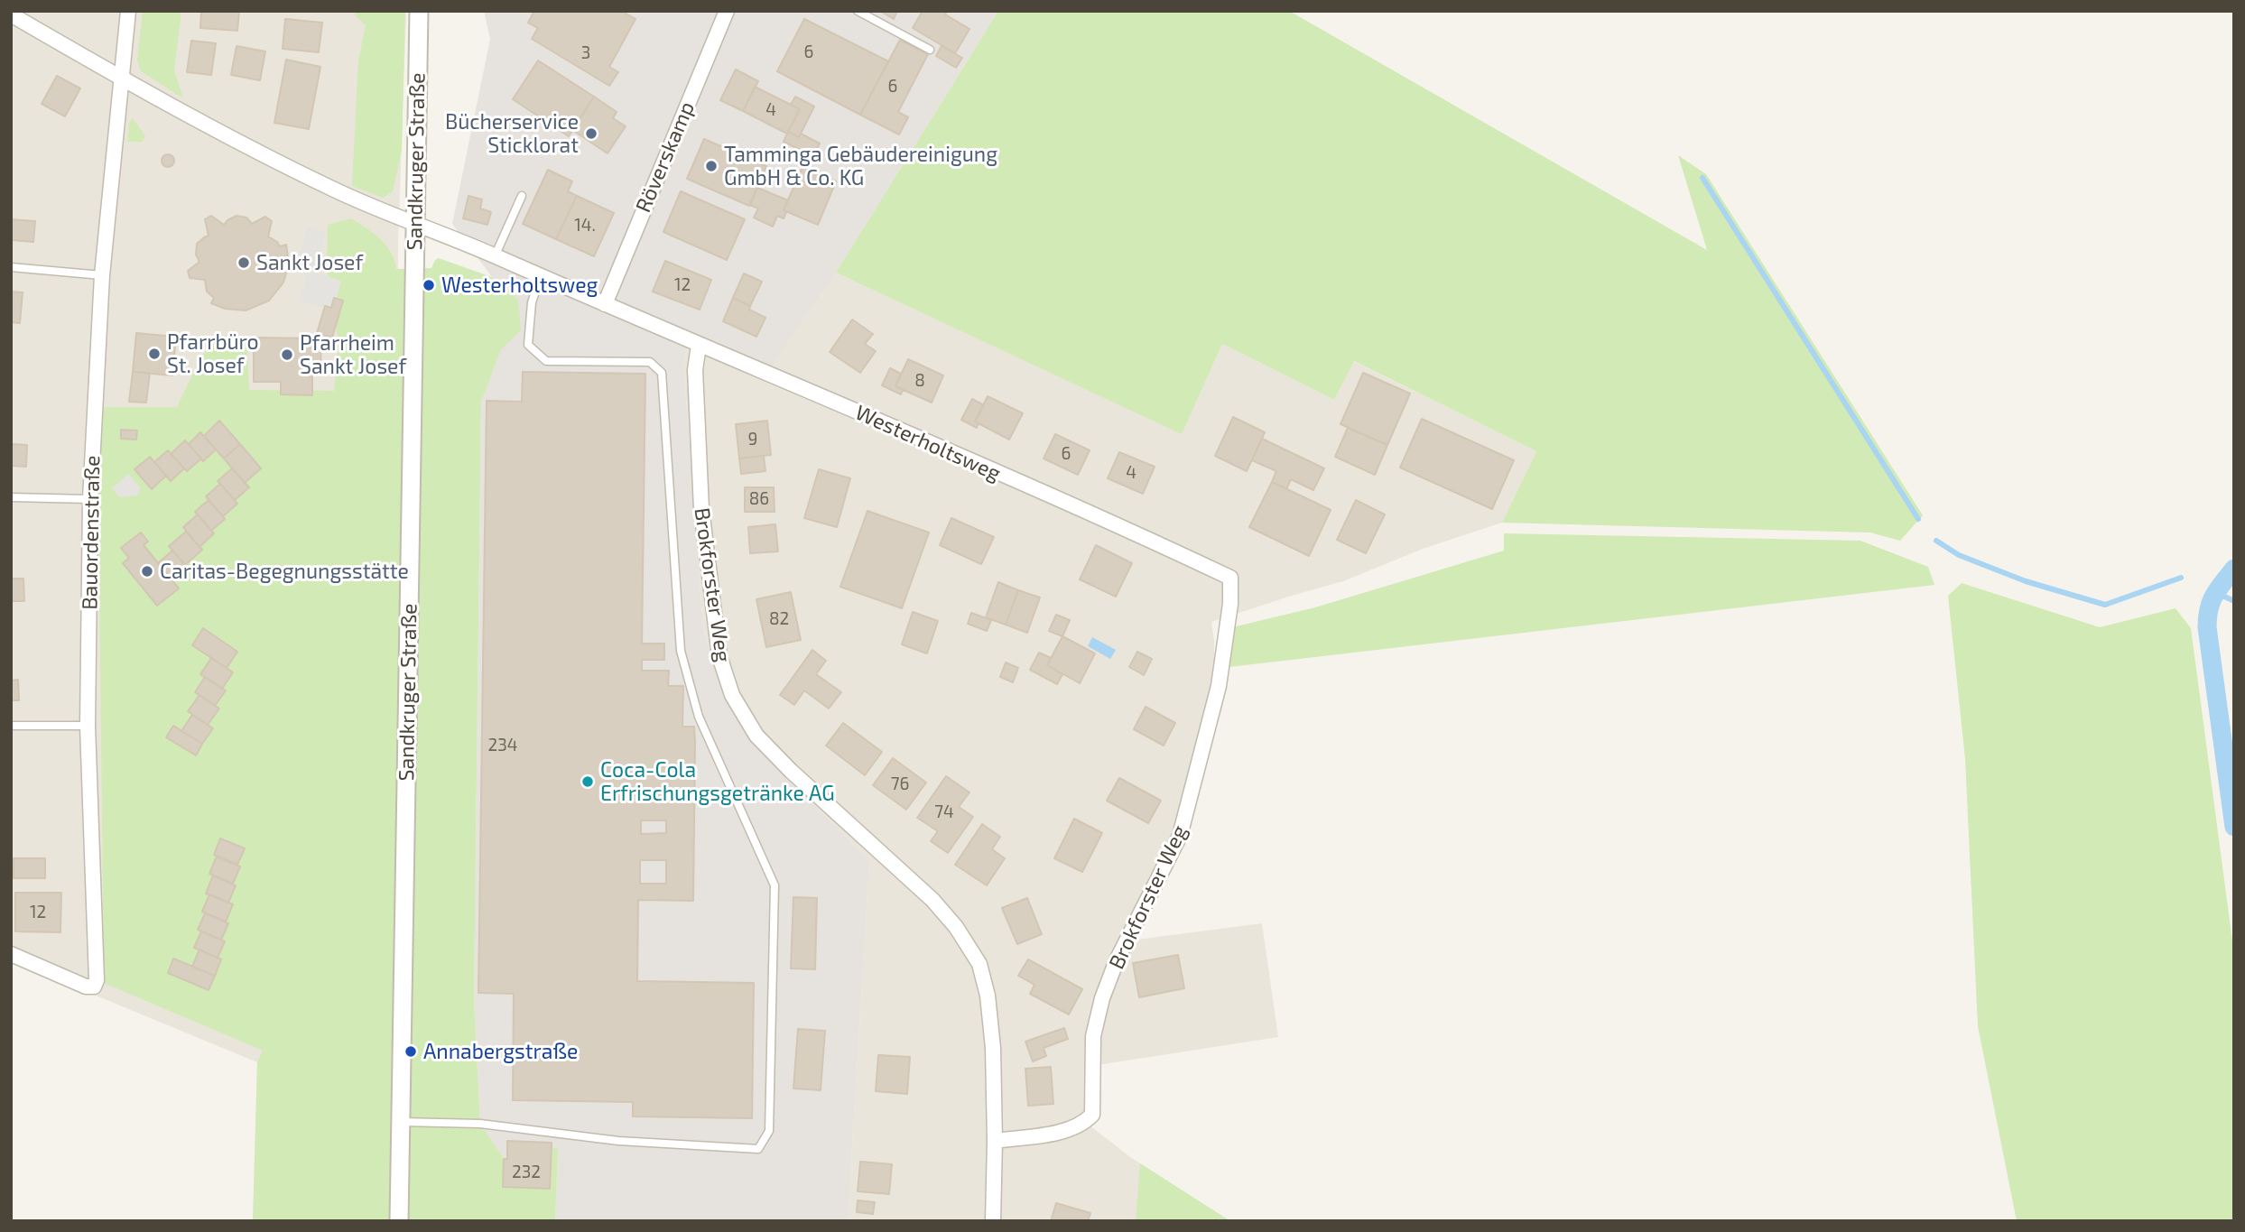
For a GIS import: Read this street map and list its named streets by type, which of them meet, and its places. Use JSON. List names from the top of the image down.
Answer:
{
  "streets": {
    "street": [
      "Röverskamp",
      "Sandkruger Straße",
      "Westerholtsweg",
      "Bauordenstraße",
      "Brokforster Weg"
    ]
  },
  "crossings": [
    ["Röverskamp", "Westerholtsweg"],
    ["Sandkruger Straße", "Westerholtsweg"],
    ["Westerholtsweg", "Bauordenstraße"],
    ["Westerholtsweg", "Brokforster Weg"]
  ],
  "places": [
    "Bücherservice Sticklorat",
    "Tamminga Gebäudereinigung GmbH & Co. KG",
    "Sankt Josef",
    "Westerholtsweg",
    "Pfarrbüro St. Josef",
    "Pfarrheim Sankt Josef",
    "Caritas-Begegnungsstätte",
    "Coca-Cola Erfrischungsgetränke AG",
    "Annabergstraße"
  ],
  "house_numbers": [
    "6",
    "3",
    "6",
    "4",
    "14.",
    "12",
    "8",
    "9",
    "6",
    "4",
    "86",
    "82",
    "234",
    "76",
    "74",
    "12",
    "232"
  ]
}
